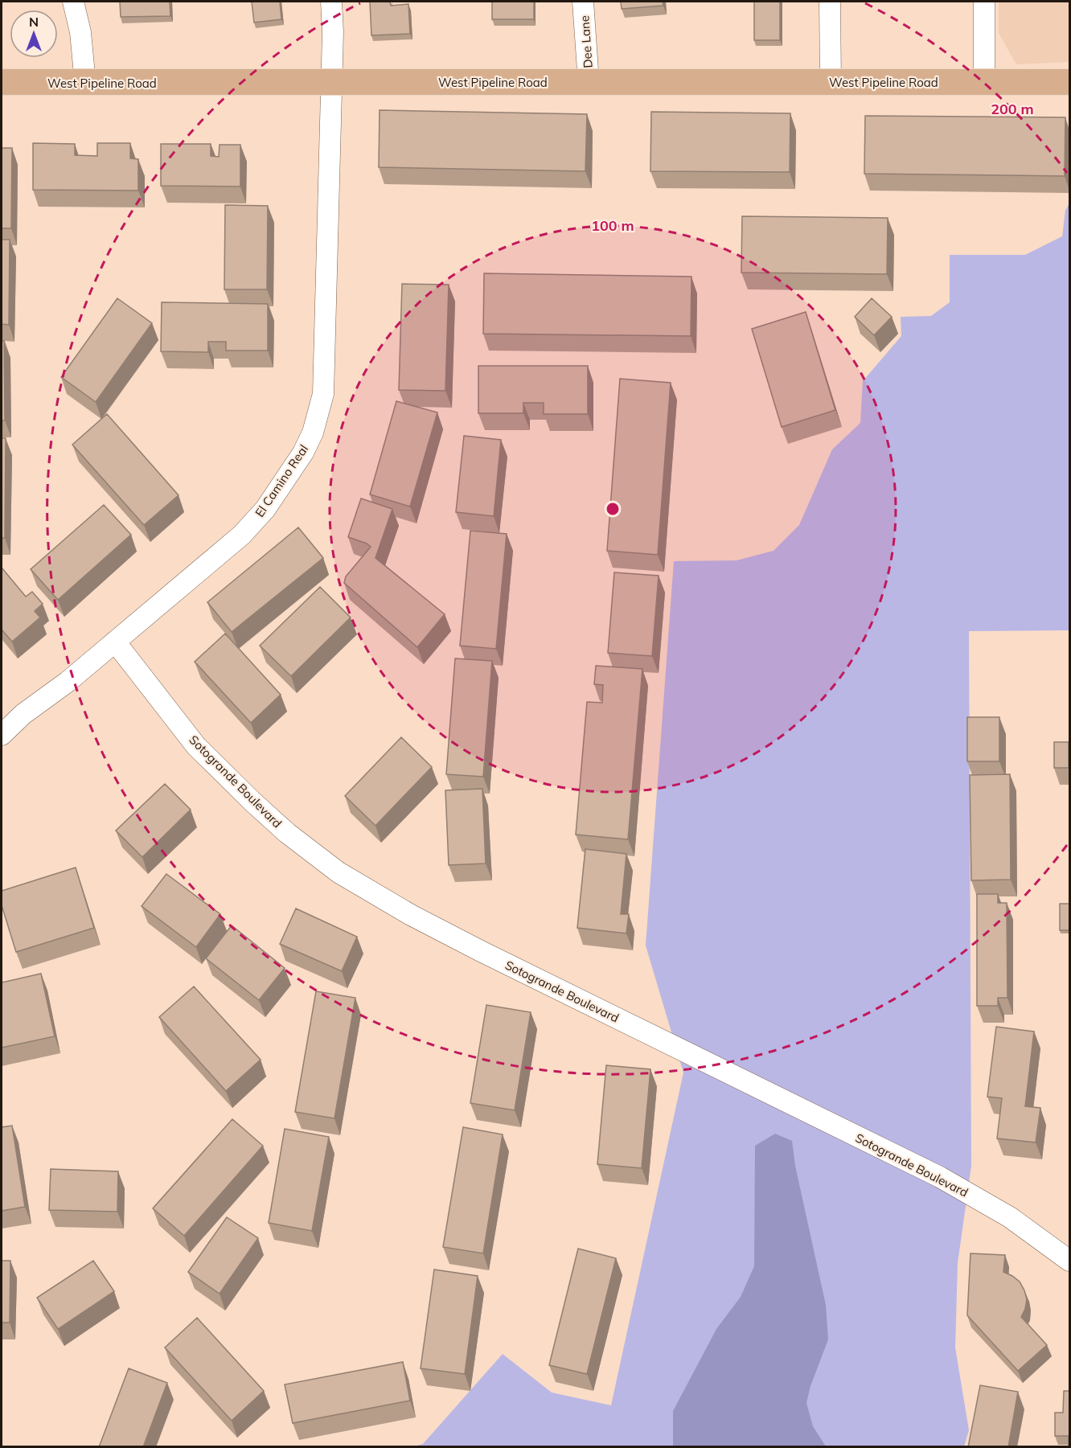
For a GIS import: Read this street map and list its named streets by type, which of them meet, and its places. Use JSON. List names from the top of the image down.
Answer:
{
  "streets": {
    "main road": ["West Pipeline Road"],
    "street": ["Dee Lane", "El Camino Real", "Sotogrande Boulevard"]
  },
  "crossings": [
    ["Dee Lane", "West Pipeline Road"],
    ["West Pipeline Road", "El Camino Real"],
    ["El Camino Real", "Sotogrande Boulevard"]
  ],
  "north": "top",
  "rings": ["200 m", "100 m"]
}
